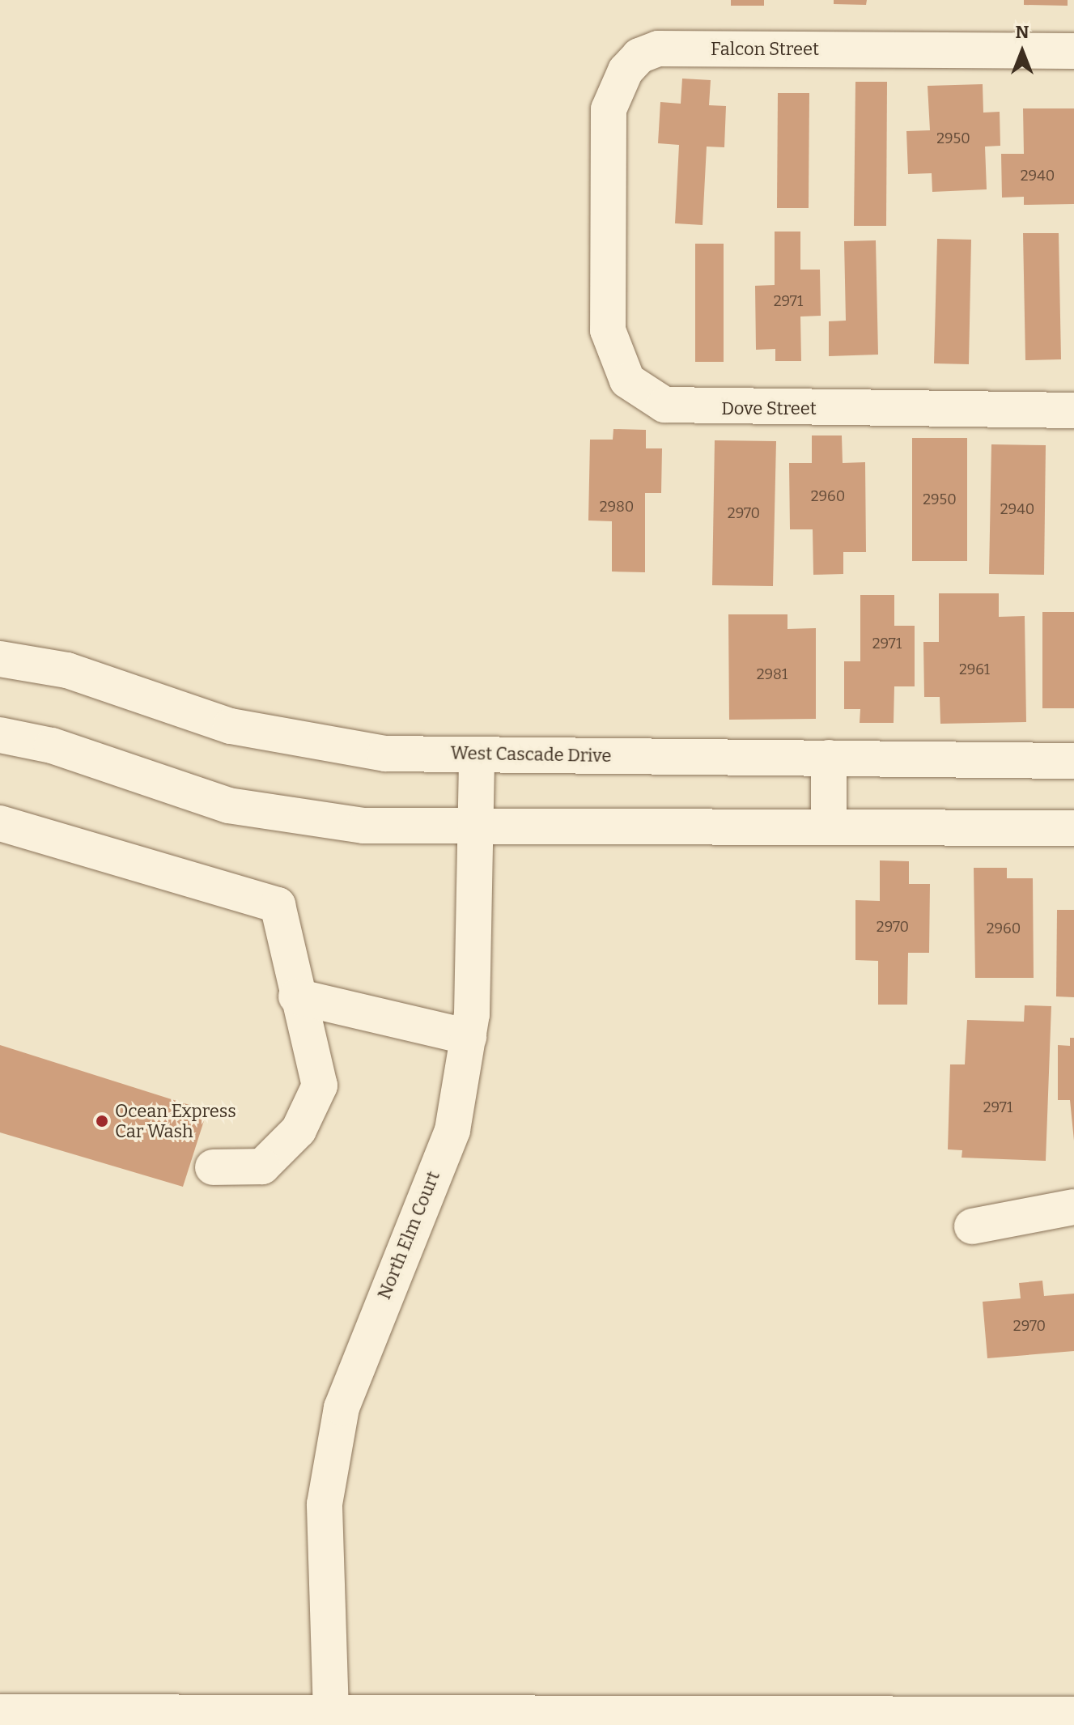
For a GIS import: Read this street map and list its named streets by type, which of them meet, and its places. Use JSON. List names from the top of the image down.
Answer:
{
  "streets": {
    "street": [
      "Falcon Street",
      "Dove Street",
      "West Cascade Drive",
      "North Elm Court"
    ]
  },
  "crossings": [
    ["Falcon Street", "Dove Street"],
    ["West Cascade Drive", "North Elm Court"]
  ],
  "places": ["Ocean Express Car Wash"],
  "house_numbers": [
    "2950",
    "2940",
    "2971",
    "2960",
    "2950",
    "2980",
    "2940",
    "2970",
    "2971",
    "2961",
    "2981",
    "2970",
    "2960",
    "2971",
    "2970"
  ],
  "north": "top"
}
